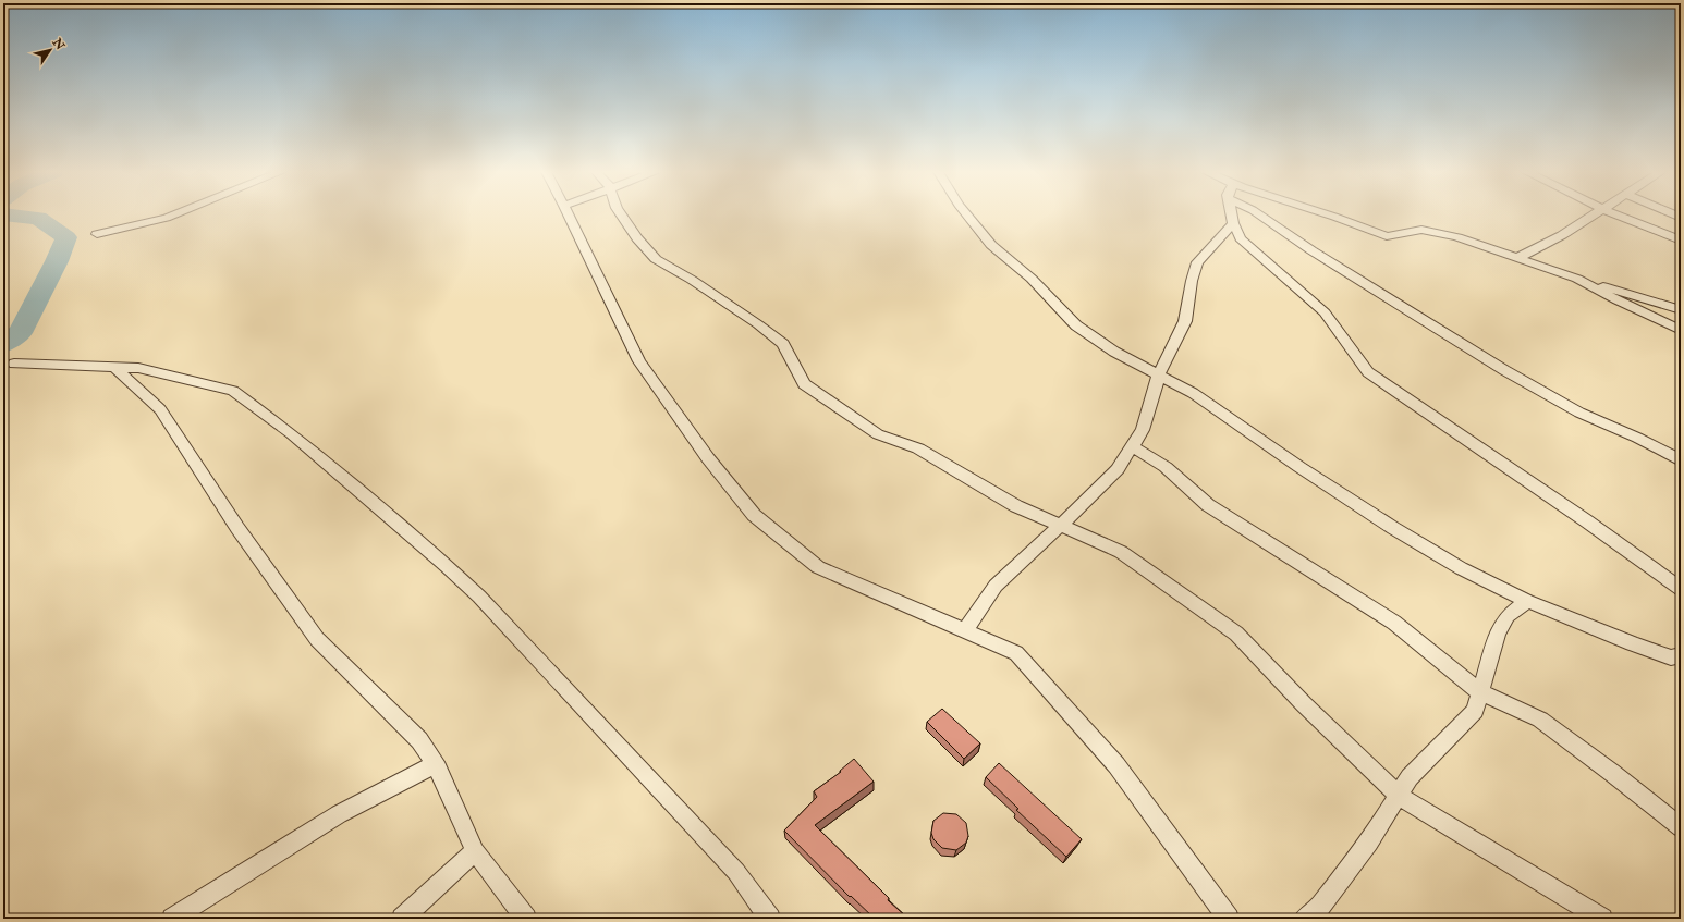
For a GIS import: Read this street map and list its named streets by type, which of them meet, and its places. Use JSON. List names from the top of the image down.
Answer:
{
  "north": "top right"
}
